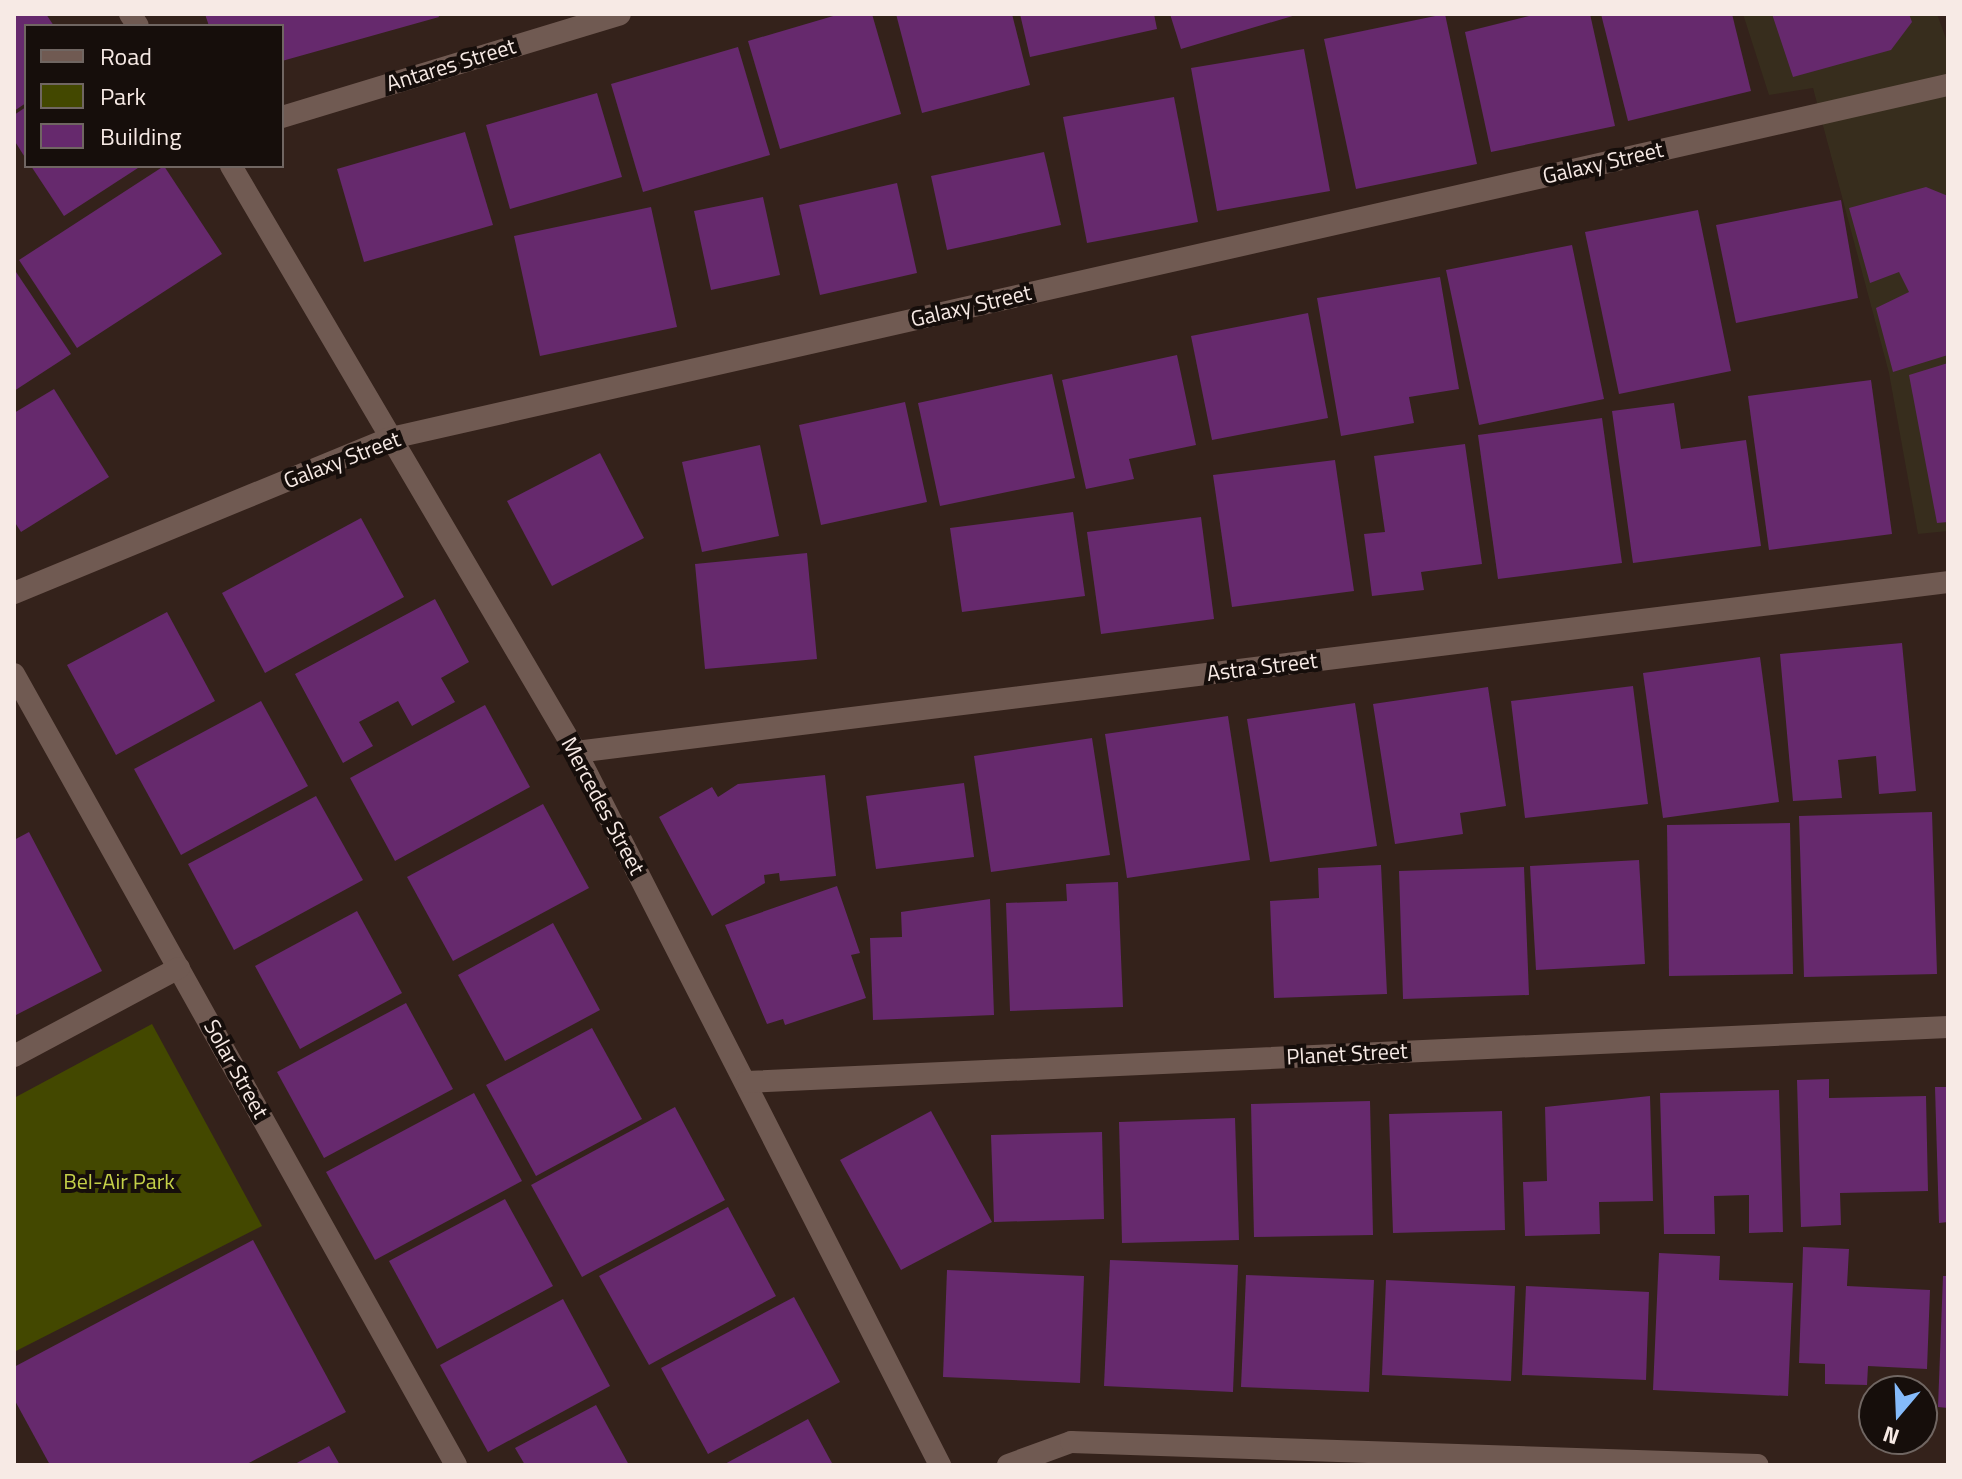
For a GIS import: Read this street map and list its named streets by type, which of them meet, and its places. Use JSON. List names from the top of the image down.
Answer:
{
  "streets": {
    "street": [
      "Antares Street",
      "Galaxy Street",
      "Astra Street",
      "Mercedes Street",
      "Planet Street",
      "Solar Street"
    ]
  },
  "crossings": [
    ["Galaxy Street", "Mercedes Street"],
    ["Astra Street", "Mercedes Street"],
    ["Mercedes Street", "Planet Street"]
  ],
  "parks": ["Bel-Air Park"],
  "legend": ["Road", "Park", "Building"],
  "north": "bottom"
}
